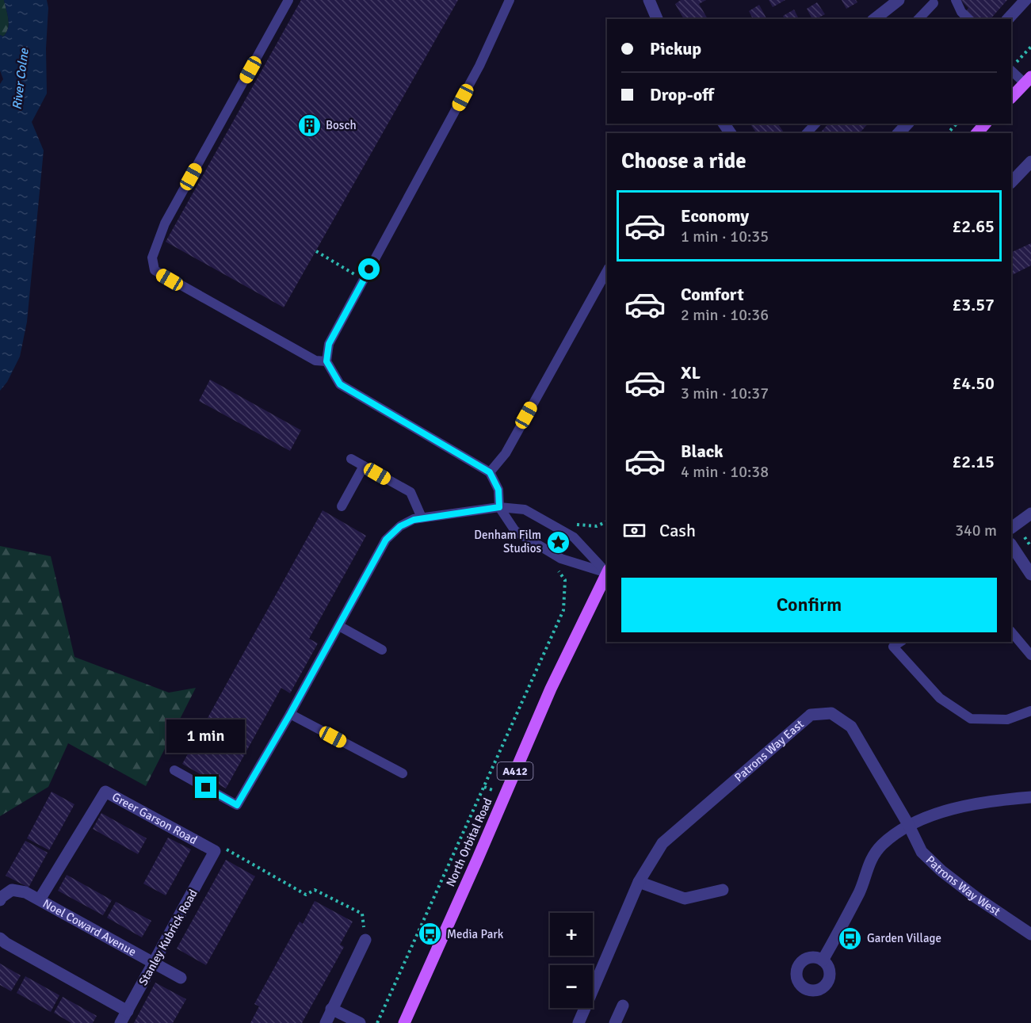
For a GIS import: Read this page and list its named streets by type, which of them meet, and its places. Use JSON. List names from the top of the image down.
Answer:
{
  "streets": {
    "main road": ["A412", "North Orbital Road"],
    "street": [
      "Patrons Way East",
      "Greer Garson Road",
      "Patrons Way West",
      "Noel Coward Avenue",
      "Stanley Kubrick Road"
    ]
  },
  "crossings": [
    ["Patrons Way East", "Patrons Way West"],
    ["Greer Garson Road", "Noel Coward Avenue"],
    ["Greer Garson Road", "Stanley Kubrick Road"],
    ["Noel Coward Avenue", "Stanley Kubrick Road"]
  ],
  "water": ["River Colne"],
  "places": {
    "building": ["Bosch"],
    "place": ["Denham Film Studios"],
    "bus stop": ["Media Park", "Garden Village"]
  },
  "page": {
    "banner": ["Pickup", "Drop-off"],
    "heading": "Choose a ride",
    "list": [
      {
        "name": "Economy",
        "note": "1 min · 10:35",
        "value": "£2.65"
      },
      {
        "name": "Comfort",
        "note": "2 min · 10:36",
        "value": "£3.57"
      },
      {
        "name": "XL",
        "note": "3 min · 10:37",
        "value": "£4.50"
      },
      {
        "name": "Black",
        "note": "4 min · 10:38",
        "value": "£2.15"
      }
    ],
    "pay": ["Cash", "340 m"],
    "buttons": "Confirm",
    "bubble": "1 min",
    "map_buttons": ["+", "−"]
  }
}
